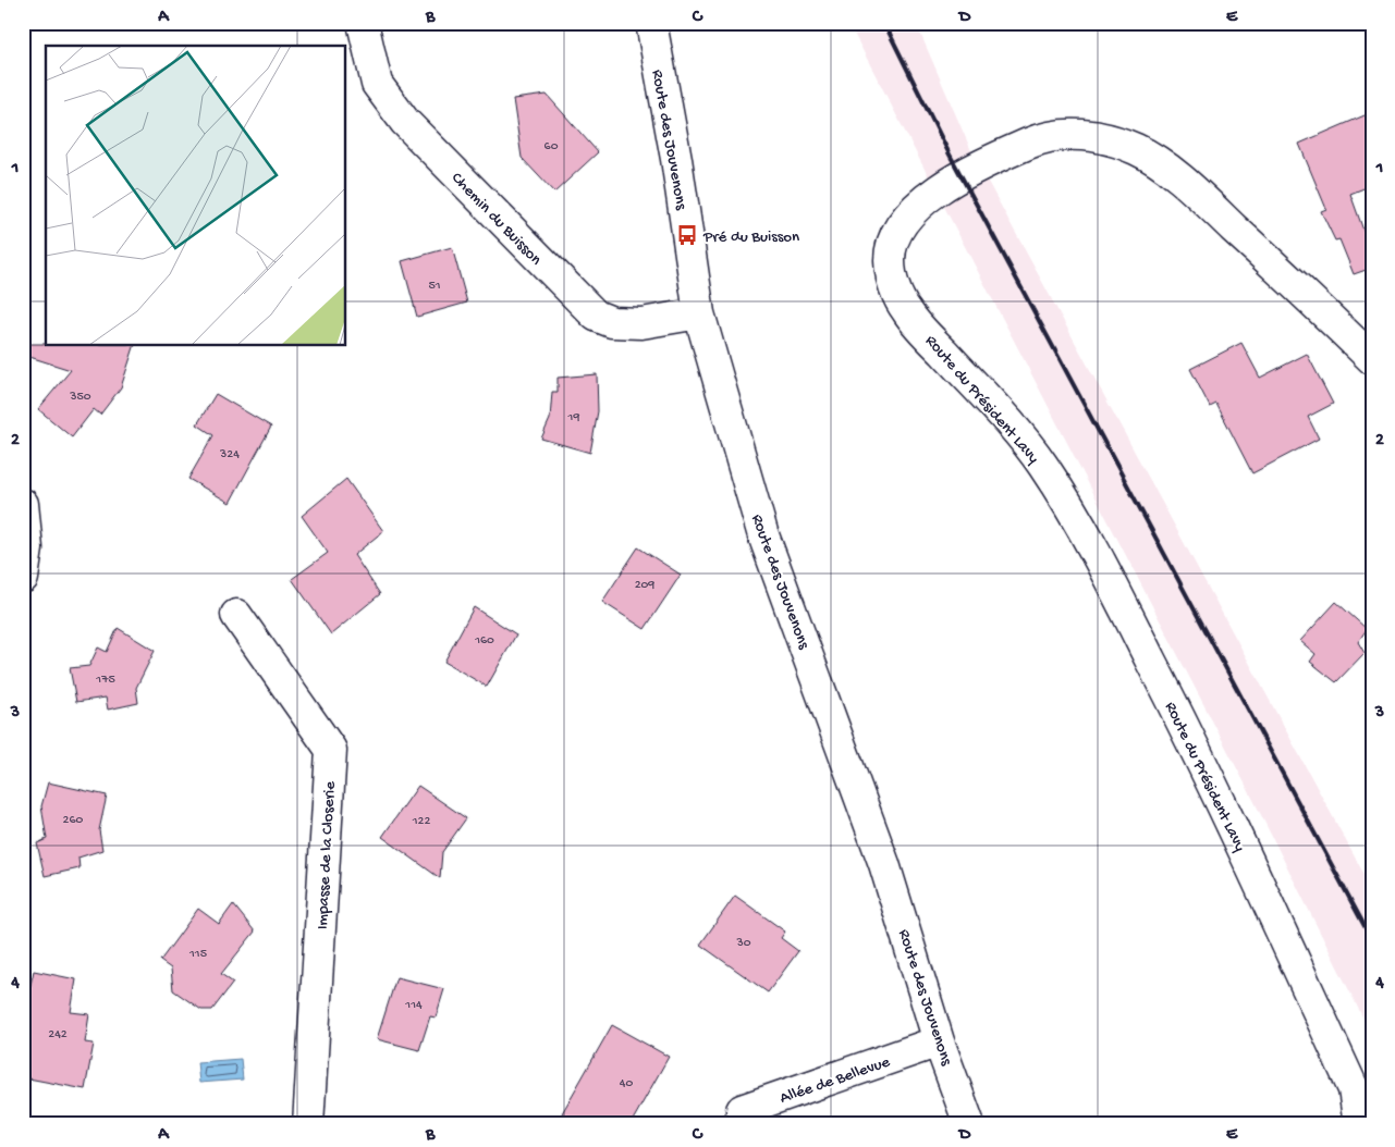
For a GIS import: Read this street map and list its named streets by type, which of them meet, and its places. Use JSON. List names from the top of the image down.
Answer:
{
  "streets": {
    "street": [
      "Route des Jouvenons",
      "Chemin du Buisson",
      "Route du Président Lavy",
      "Impasse de la Closerie",
      "Allée de Bellevue"
    ]
  },
  "crossings": [
    ["Route des Jouvenons", "Chemin du Buisson"],
    ["Route des Jouvenons", "Allée de Bellevue"]
  ],
  "places": {
    "bus stop": ["Pré du Buisson"]
  },
  "house_numbers": [
    "60",
    "51",
    "350",
    "19",
    "324",
    "209",
    "160",
    "175",
    "260",
    "122",
    "30",
    "115",
    "114",
    "242",
    "40"
  ],
  "grid": {
    "columns": [
      "A",
      "B",
      "C",
      "D",
      "E"
    ],
    "rows": [
      "1",
      "2",
      "3",
      "4"
    ]
  }
}
